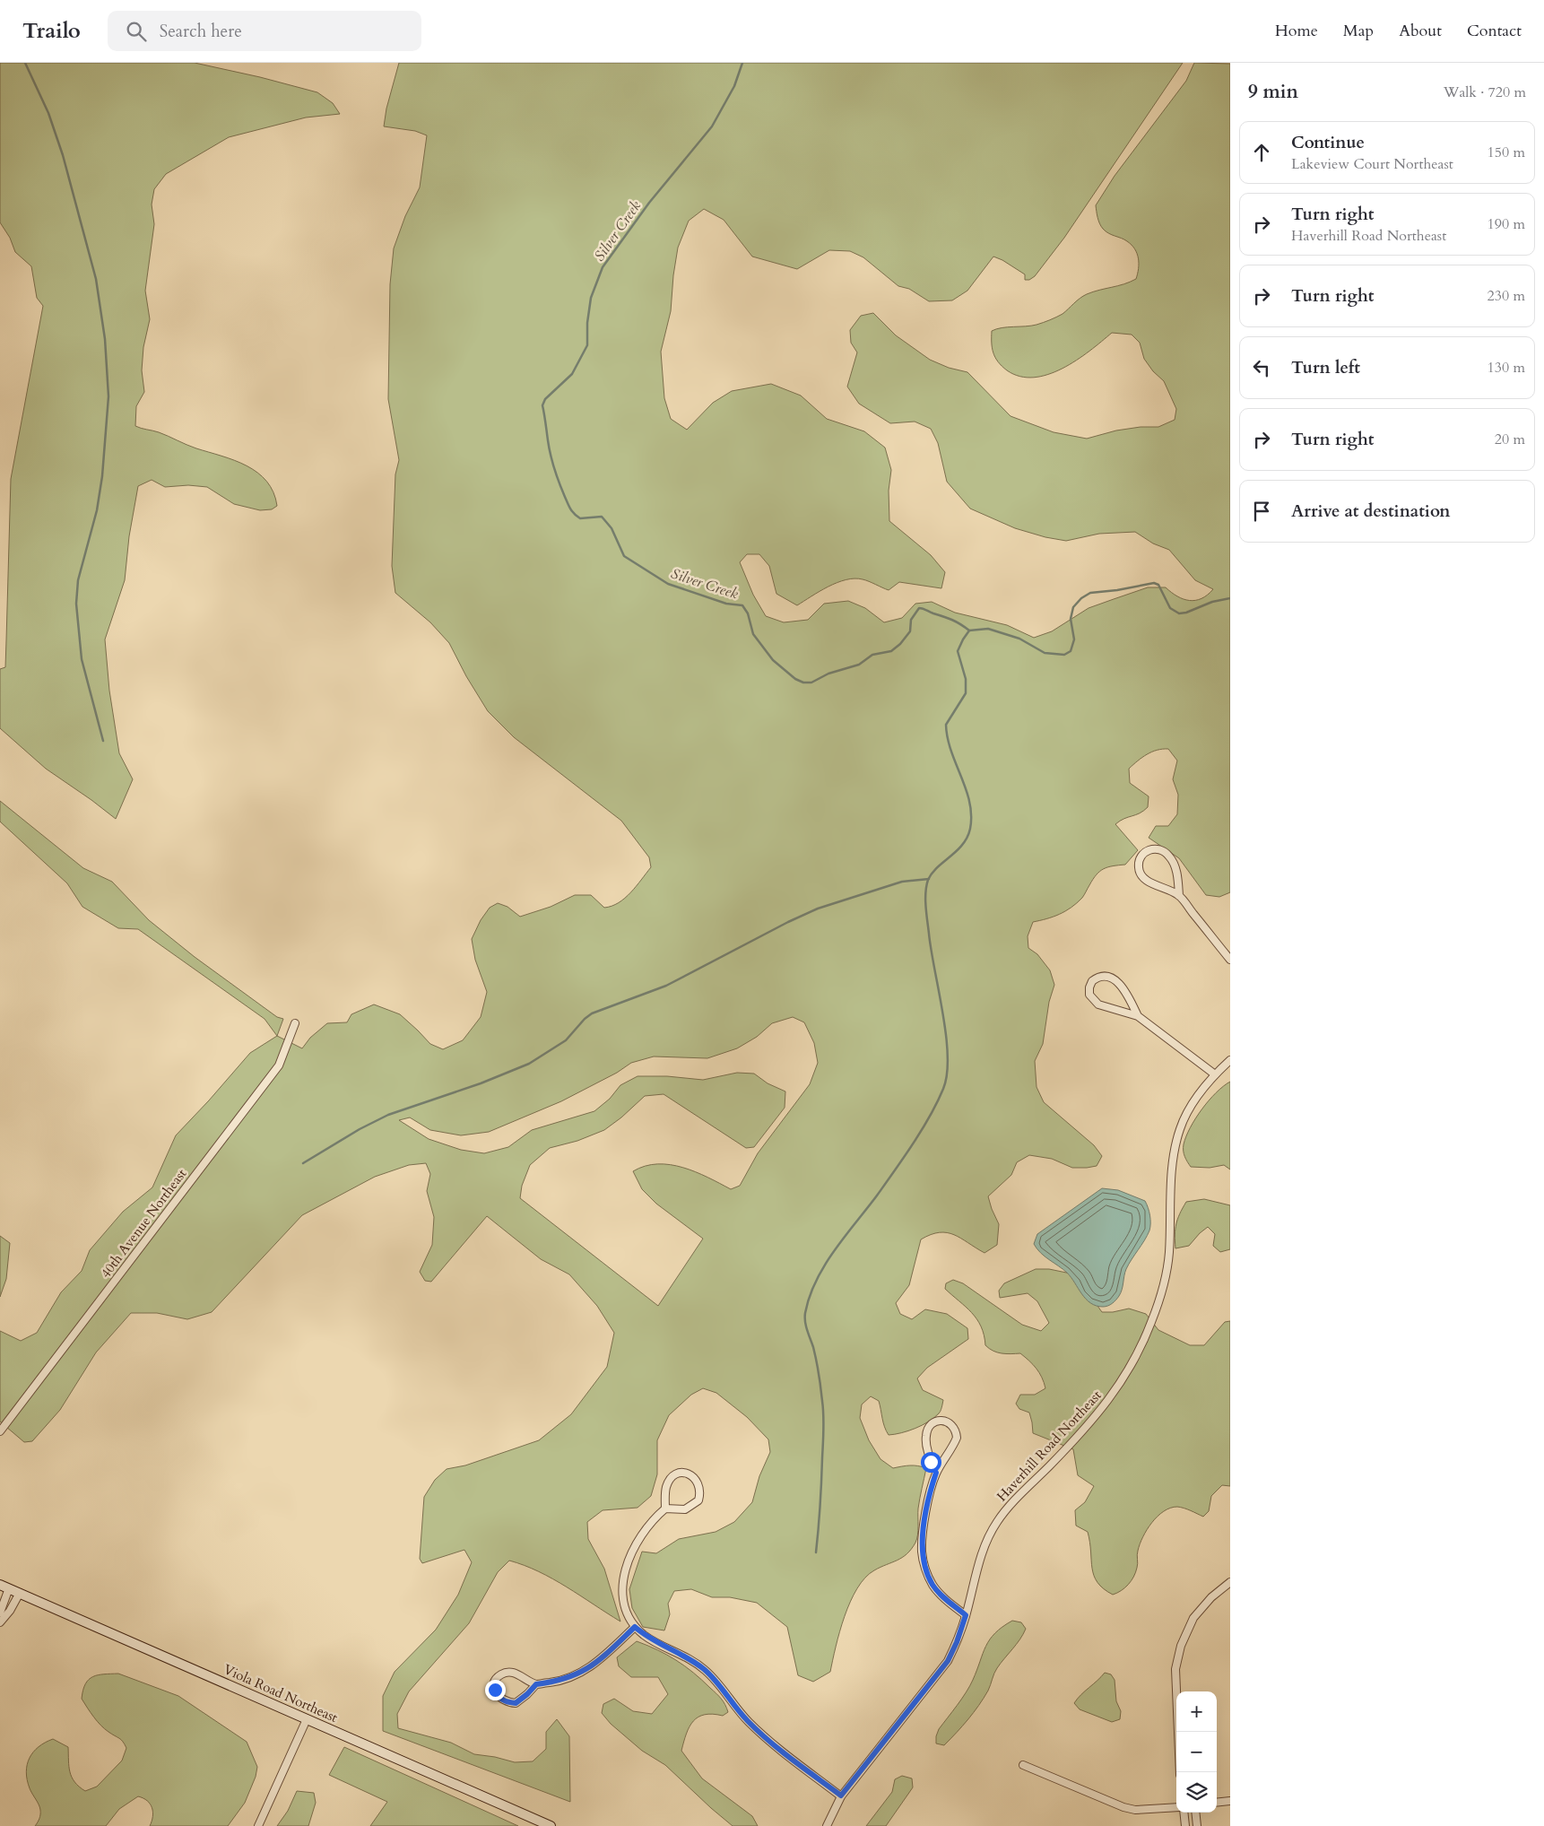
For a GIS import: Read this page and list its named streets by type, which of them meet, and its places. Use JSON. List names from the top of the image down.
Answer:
{
  "streets": {
    "main road": ["Viola Road Northeast"],
    "street": ["40th Avenue Northeast", "Haverhill Road Northeast"]
  },
  "water": ["Silver Creek"],
  "page": {
    "header": "Trailo",
    "search": "Search here",
    "nav": [
      "Home",
      "Map",
      "About",
      "Contact"
    ],
    "heading": ["9 min", "Walk · 720 m"],
    "list": [
      ["Continue", "Lakeview Court Northeast", "150 m"],
      ["Turn right", "Haverhill Road Northeast", "190 m"],
      ["Turn right", "230 m"],
      ["Turn left", "130 m"],
      ["Turn right", "20 m"],
      "Arrive at destination"
    ],
    "map_buttons": ["+", "−"]
  }
}
